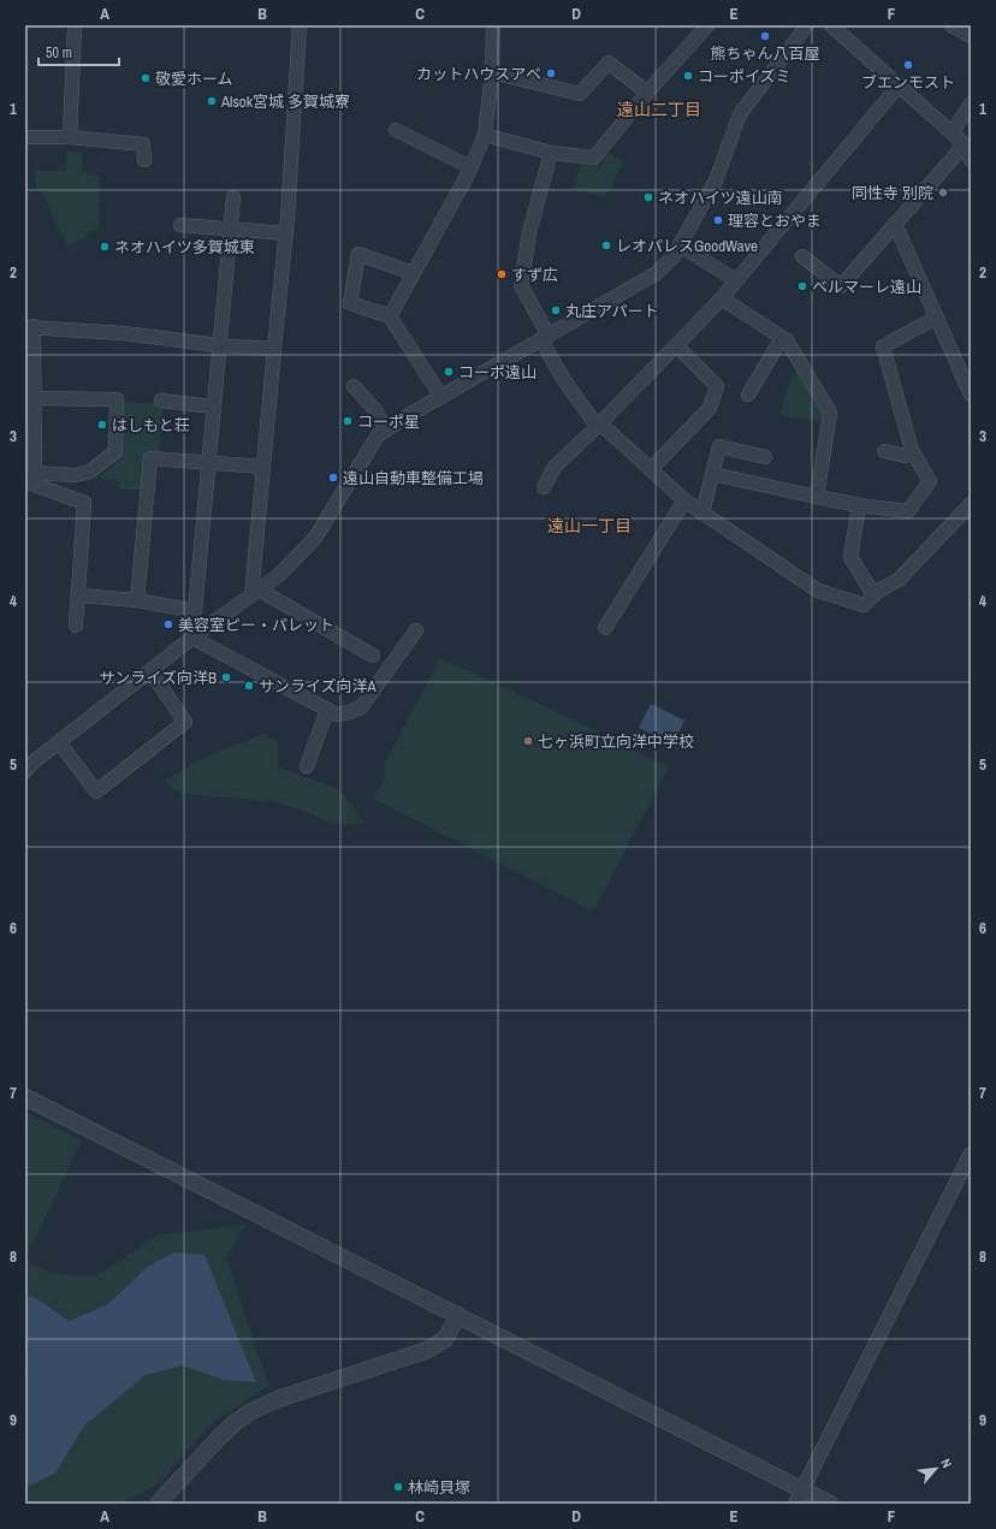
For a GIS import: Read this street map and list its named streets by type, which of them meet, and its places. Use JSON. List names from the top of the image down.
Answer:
{
  "districts": ["遠山二丁目", "遠山一丁目"],
  "places": [
    "熊ちゃん八百屋",
    "ブエンモスト",
    "カットハウスアベ",
    "コーポイズミ",
    "敬愛ホーム",
    "Alsok宮城 多賀城寮",
    "同性寺 別院",
    "ネオハイツ遠山南",
    "理容とおやま",
    "レオパレスGoodWave",
    "ネオハイツ多賀城東",
    "すず広",
    "ベルマーレ遠山",
    "丸庄アパート",
    "コーポ遠山",
    "コーポ星",
    "はしもと荘",
    "遠山自動車整備工場",
    "美容室ピー・パレット",
    "サンライズ向洋B",
    "サンライズ向洋A",
    "七ヶ浜町立向洋中学校",
    "林崎貝塚"
  ],
  "scale_bar": "50 m",
  "north": "top right",
  "grid": {
    "columns": [
      "A",
      "B",
      "C",
      "D",
      "E",
      "F"
    ],
    "rows": [
      "1",
      "2",
      "3",
      "4",
      "5",
      "6",
      "7",
      "8",
      "9"
    ]
  }
}
